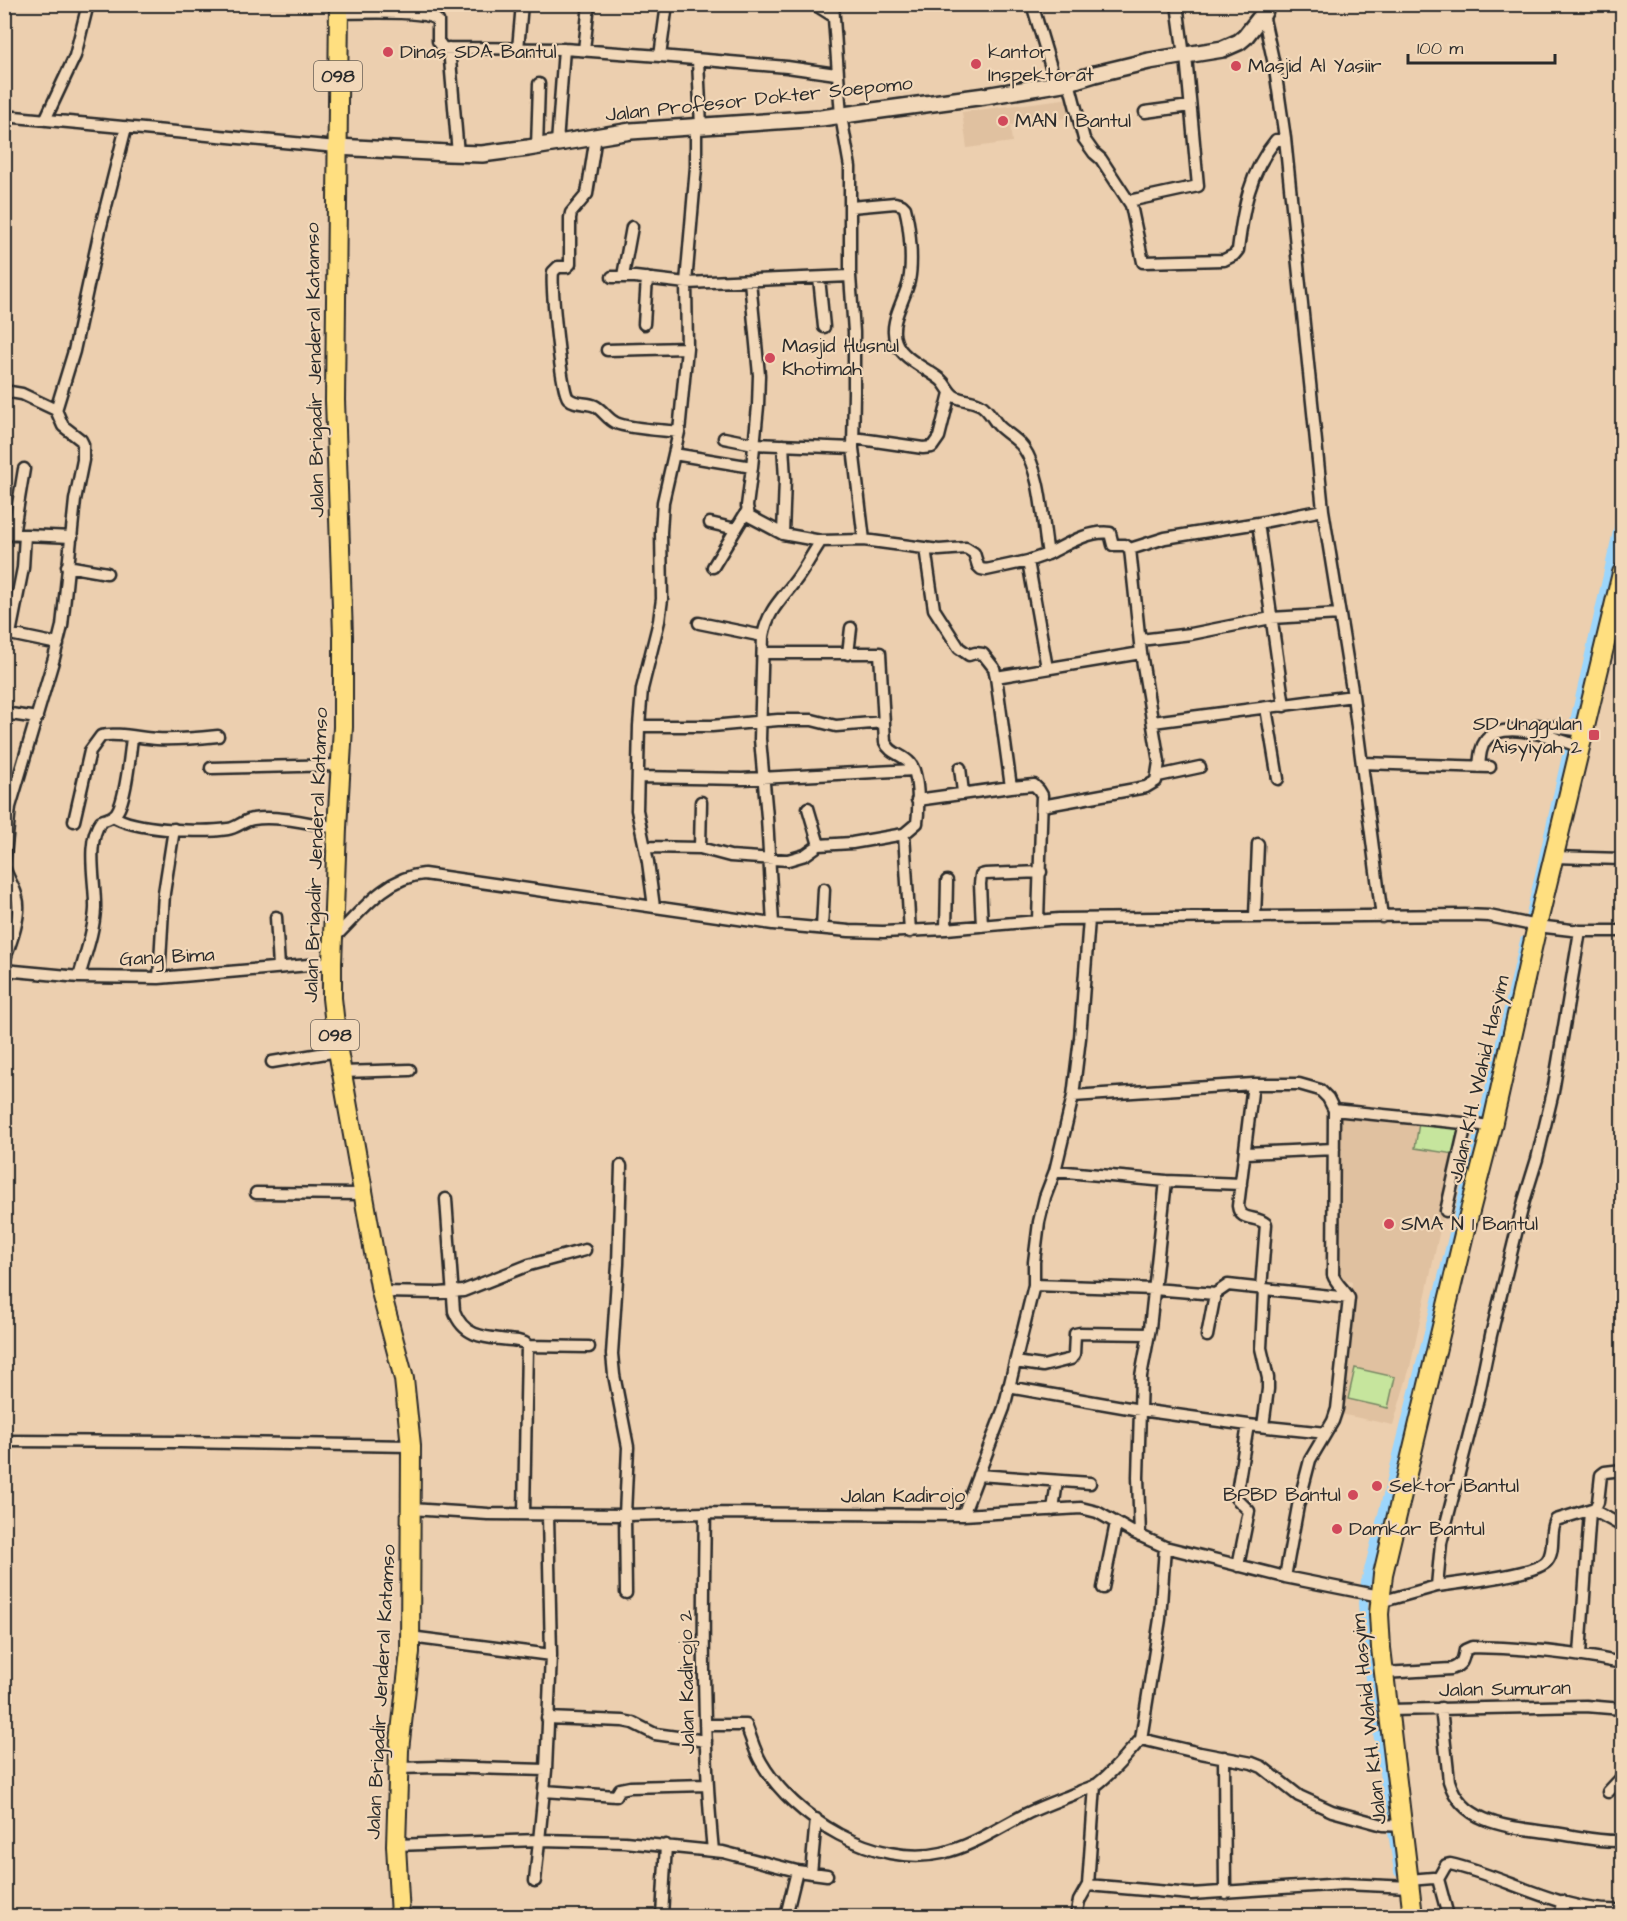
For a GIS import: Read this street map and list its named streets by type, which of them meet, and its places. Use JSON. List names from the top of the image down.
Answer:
{
  "streets": {
    "main road": [
      "098",
      "Jalan Profesor Dokter Soepomo",
      "Jalan Brigadir Jenderal Katamso",
      "Jalan K.H. Wahid Hasyim"
    ],
    "street": [
      "Gang Bima",
      "Jalan Kadirojo",
      "Jalan Kadirojo 2",
      "Jalan Sumuran"
    ]
  },
  "crossings": [
    ["098", "Jalan Profesor Dokter Soepomo"],
    ["098", "Jalan Brigadir Jenderal Katamso"],
    ["Jalan Profesor Dokter Soepomo", "Jalan Brigadir Jenderal Katamso"],
    ["Jalan Brigadir Jenderal Katamso", "Gang Bima"],
    ["Jalan Brigadir Jenderal Katamso", "Jalan Kadirojo"],
    ["Jalan K.H. Wahid Hasyim", "Jalan Kadirojo"],
    ["Jalan K.H. Wahid Hasyim", "Jalan Sumuran"],
    ["Jalan Kadirojo", "Jalan Kadirojo 2"]
  ],
  "places": {
    "other": [
      "Dinas SDA Bantul",
      "kantor Inspektorat",
      "Masjid Al Yasiir",
      "MAN 1 Bantul",
      "Masjid Husnul Khotimah",
      "SMA N 1 Bantul",
      "Sektor Bantul",
      "BPBD Bantul",
      "Damkar Bantul"
    ],
    "transit": ["SD Unggulan Aisyiyah 2"]
  },
  "scale_bar": "100 m"
}
